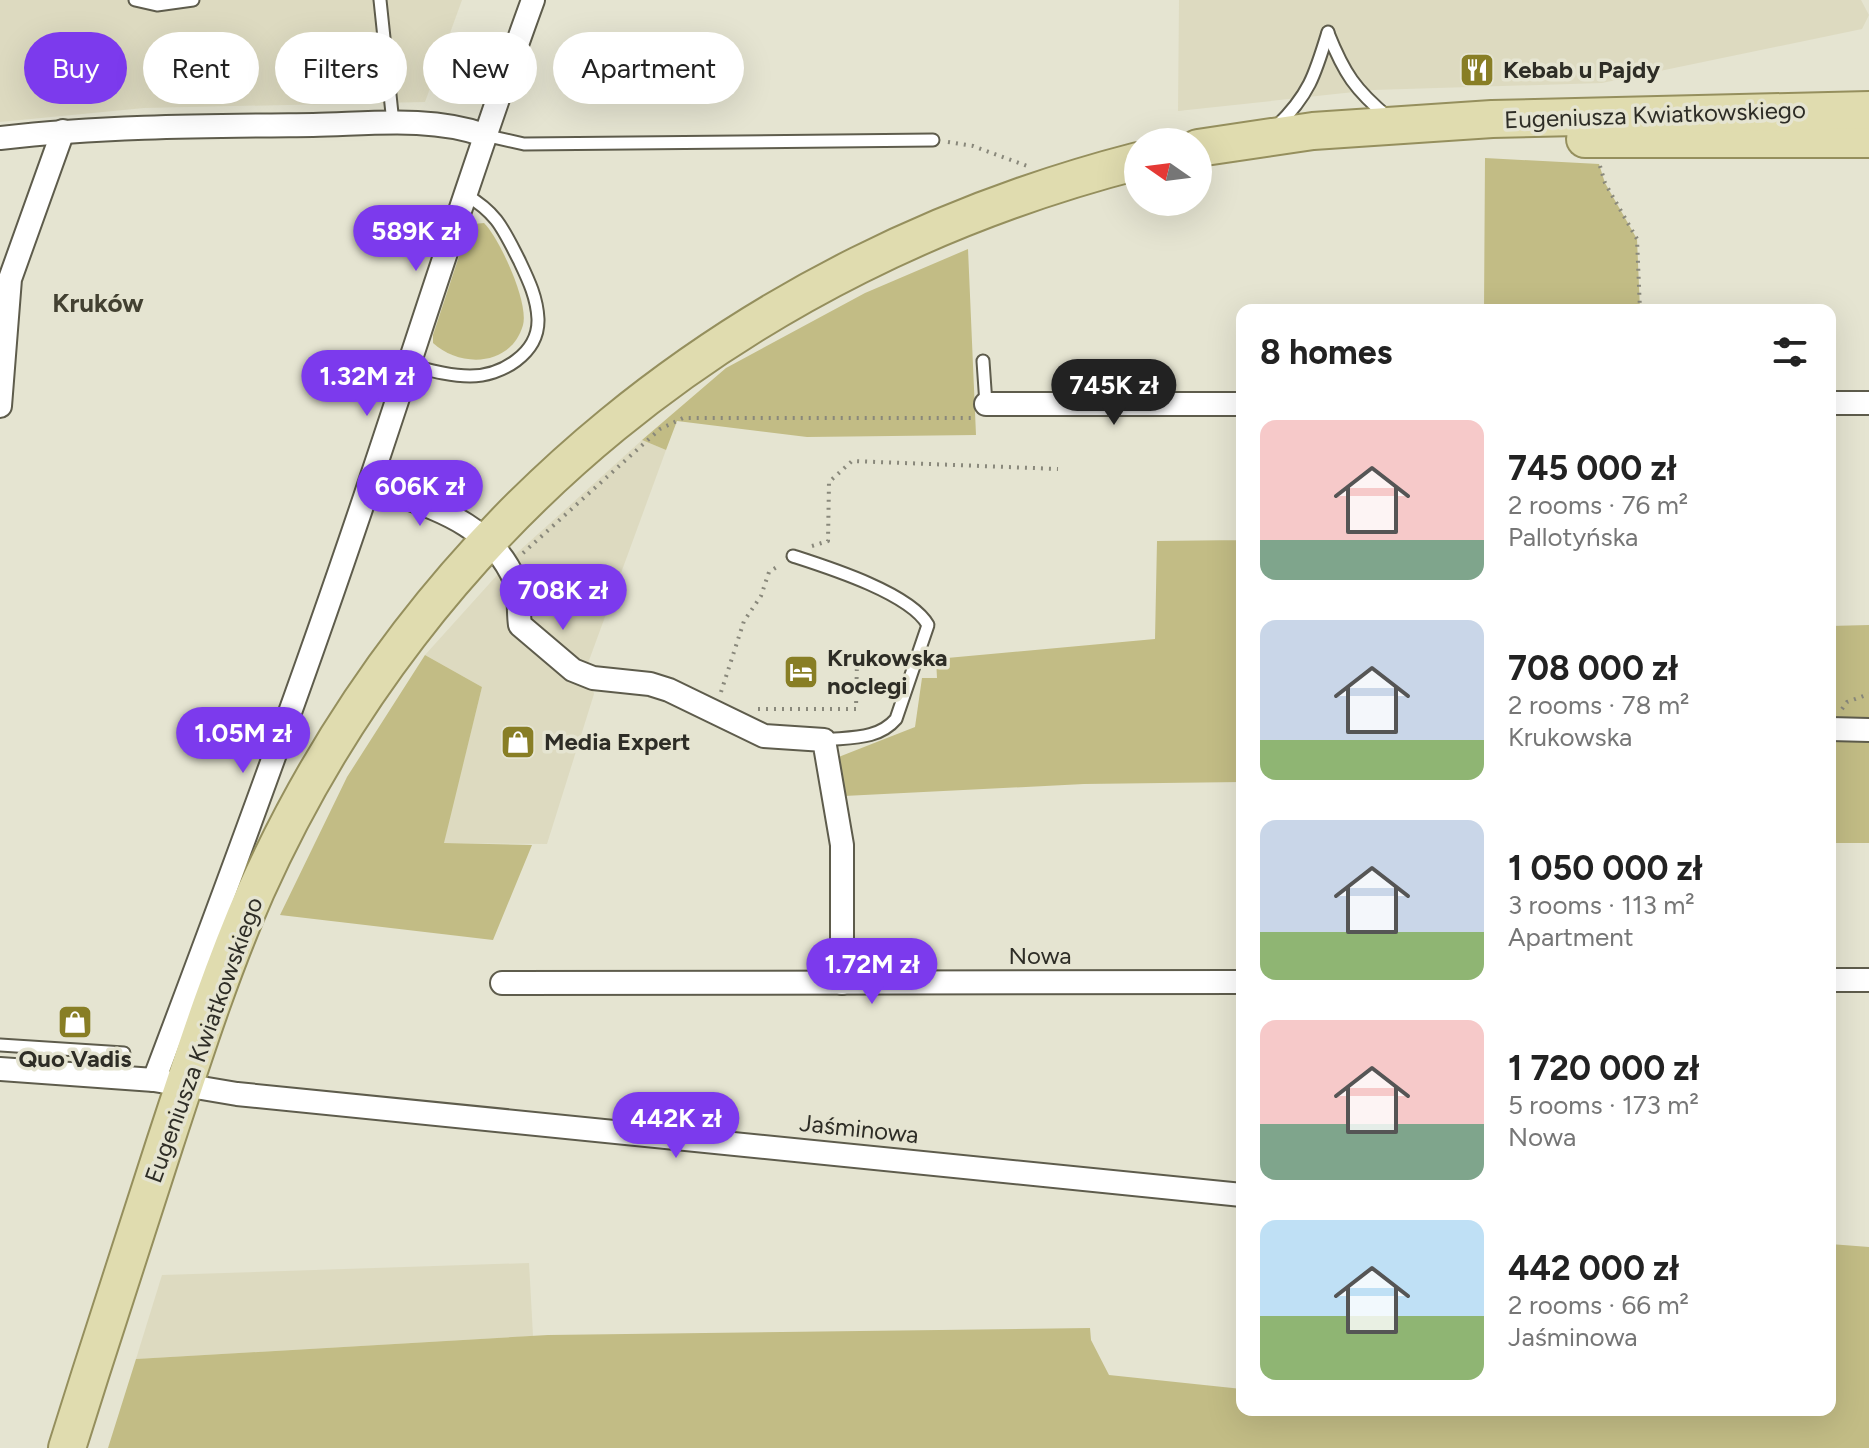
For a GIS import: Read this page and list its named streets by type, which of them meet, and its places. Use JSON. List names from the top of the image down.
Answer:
{
  "streets": {
    "main road": ["Eugeniusza Kwiatkowskiego"],
    "street": ["Nowa", "Jaśminowa"]
  },
  "crossings": [
    ["Eugeniusza Kwiatkowskiego", "Jaśminowa"]
  ],
  "districts": ["Kruków"],
  "places": {
    "restaurant": ["Kebab u Pajdy"],
    "hotel": ["Krukowska noclegi"],
    "shop": ["Media Expert", "Quo Vadis"]
  },
  "north": "left",
  "page": {
    "chip": [
      "Buy",
      "Rent",
      "Filters",
      "New",
      "Apartment"
    ],
    "price": [
      "589K zł",
      "1.32M zł",
      "745K zł",
      "606K zł",
      "708K zł",
      "1.05M zł",
      "1.72M zł",
      "442K zł"
    ],
    "heading": "8 homes",
    "list": [
      {
        "name": "745 000 zł",
        "note": "2 rooms · 76 m² · Pallotyńska"
      },
      {
        "name": "708 000 zł",
        "note": "2 rooms · 78 m² · Krukowska"
      },
      {
        "name": "1 050 000 zł",
        "note": "3 rooms · 113 m² · Apartment"
      },
      {
        "name": "1 720 000 zł",
        "note": "5 rooms · 173 m² · Nowa"
      },
      {
        "name": "442 000 zł",
        "note": "2 rooms · 66 m² · Jaśminowa"
      }
    ]
  }
}
